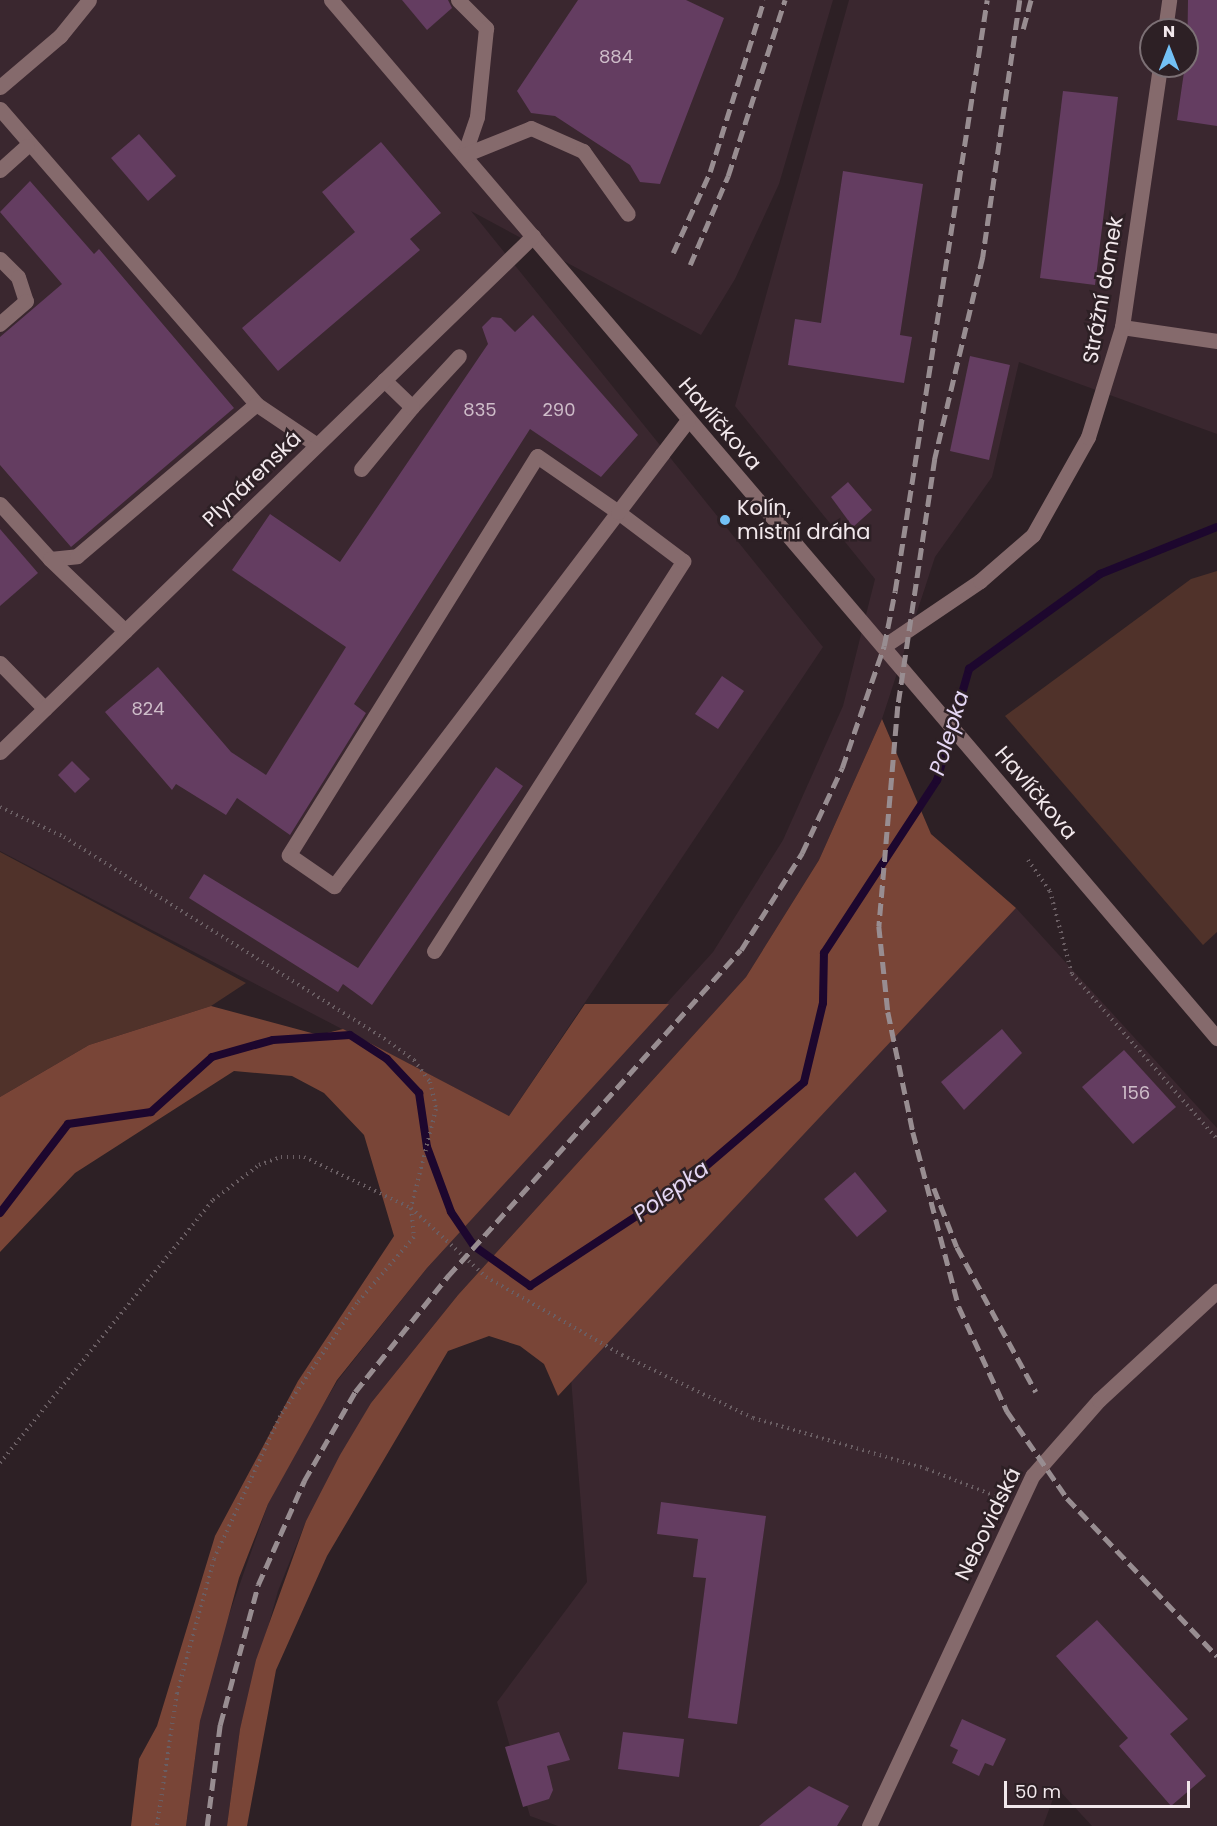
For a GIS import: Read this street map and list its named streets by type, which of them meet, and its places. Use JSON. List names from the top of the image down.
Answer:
{
  "streets": {
    "street": [
      "Strážní domek",
      "Havlíčkova",
      "Plynárenská",
      "Nebovidská"
    ]
  },
  "crossings": [
    ["Strážní domek", "Havlíčkova"],
    ["Havlíčkova", "Plynárenská"]
  ],
  "water": ["Polepka"],
  "places": ["Kolín, místní dráha"],
  "house_numbers": [
    "884",
    "835",
    "290",
    "824",
    "156"
  ],
  "scale_bar": "50 m",
  "north": "top"
}
